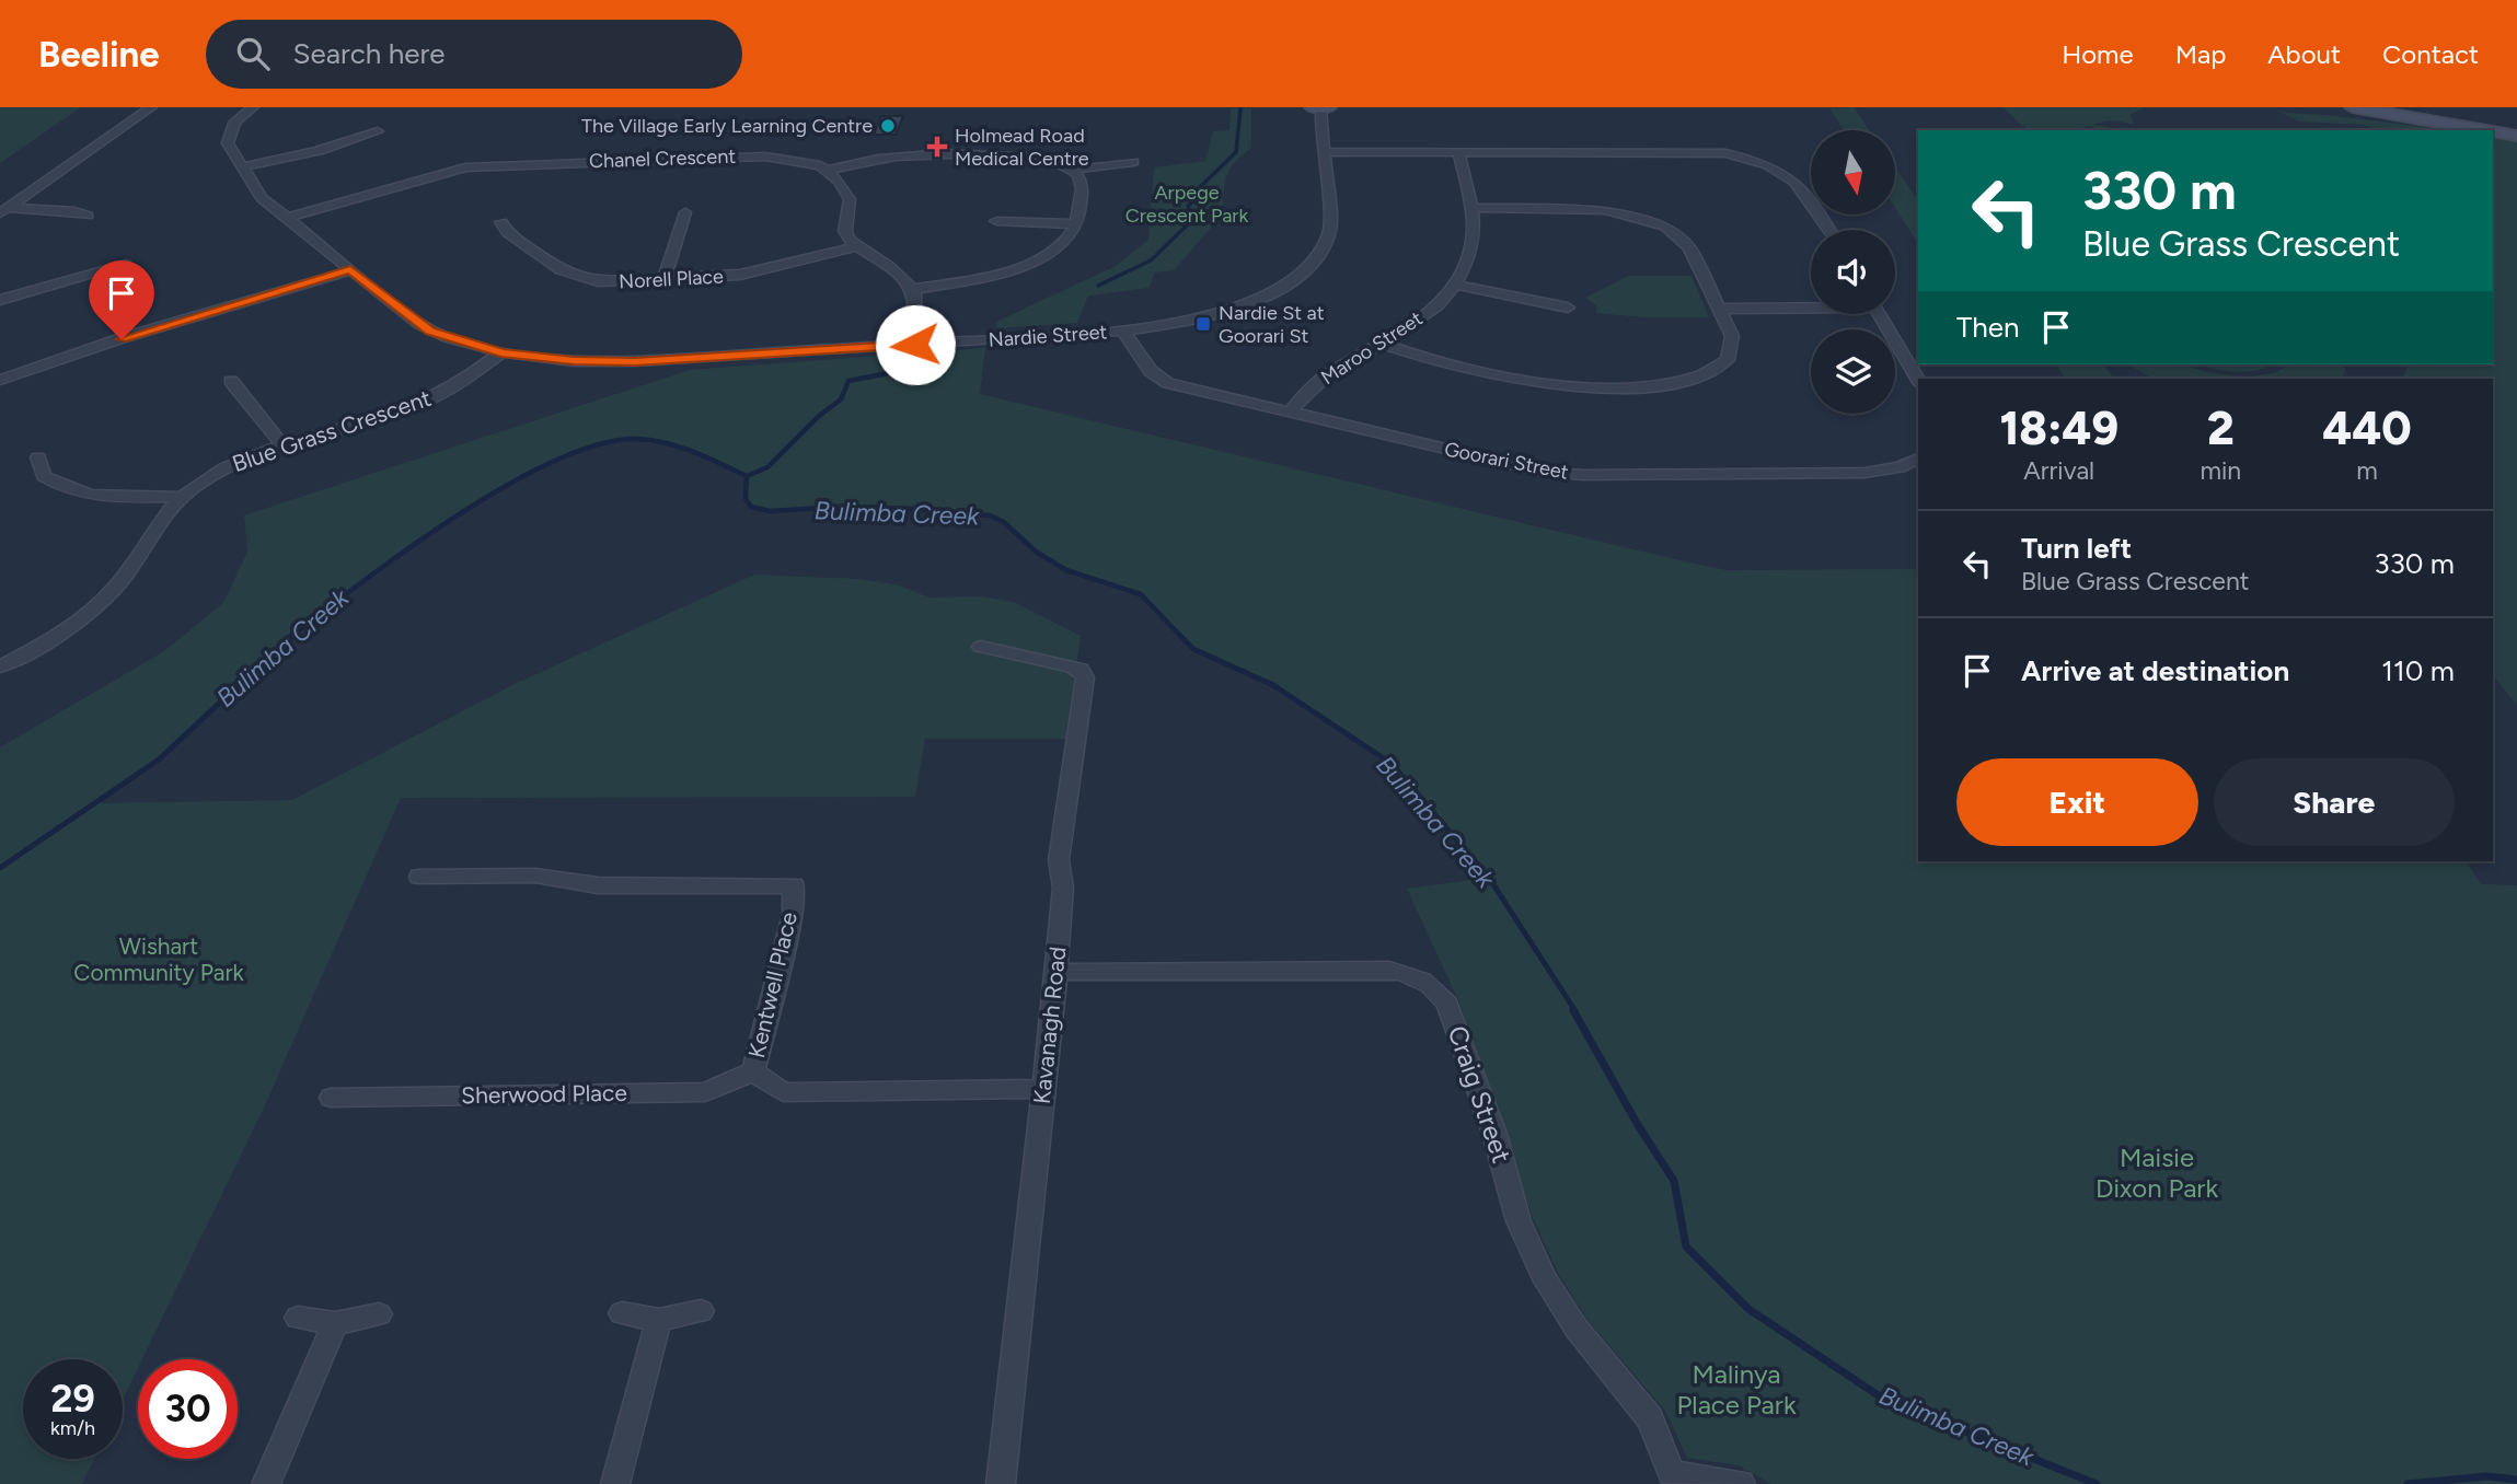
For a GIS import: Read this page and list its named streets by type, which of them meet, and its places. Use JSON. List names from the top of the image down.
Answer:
{
  "streets": {
    "street": [
      "Chanel Crescent",
      "Norell Place",
      "Nardie Street",
      "Maroo Street",
      "Blue Grass Crescent",
      "Goorari Street",
      "Kentwell Place",
      "Kavanagh Road",
      "Sherwood Place",
      "Craig Street"
    ]
  },
  "crossings": [
    ["Chanel Crescent", "Nardie Street"],
    ["Nardie Street", "Blue Grass Crescent"],
    ["Nardie Street", "Goorari Street"],
    ["Maroo Street", "Goorari Street"],
    ["Kentwell Place", "Kavanagh Road"],
    ["Kentwell Place", "Sherwood Place"],
    ["Kavanagh Road", "Craig Street"]
  ],
  "water": ["Bulimba Creek"],
  "parks": [
    "Arpege Crescent Park",
    "Wishart Community Park",
    "Maisie Dixon Park",
    "Malinya Place Park"
  ],
  "places": {
    "other": ["The Village Early Learning Centre"],
    "health": ["Holmead Road Medical Centre"],
    "transit": ["Nardie St at Goorari St"]
  },
  "north": "bottom",
  "page": {
    "header": "Beeline",
    "search": "Search here",
    "nav": [
      "Home",
      "Map",
      "About",
      "Contact"
    ],
    "turn": ["330 m", "Blue Grass Crescent"],
    "then": "Then",
    "eta": [
      "18:49",
      "Arrival",
      "2",
      "min",
      "440",
      "m"
    ],
    "list": [
      {
        "name": "Turn left",
        "note": "Blue Grass Crescent",
        "value": "330 m"
      },
      {
        "name": "Arrive at destination",
        "value": "110 m"
      }
    ],
    "buttons": ["Exit", "Share"],
    "speed": "29 km/h",
    "limit": "30"
  }
}
